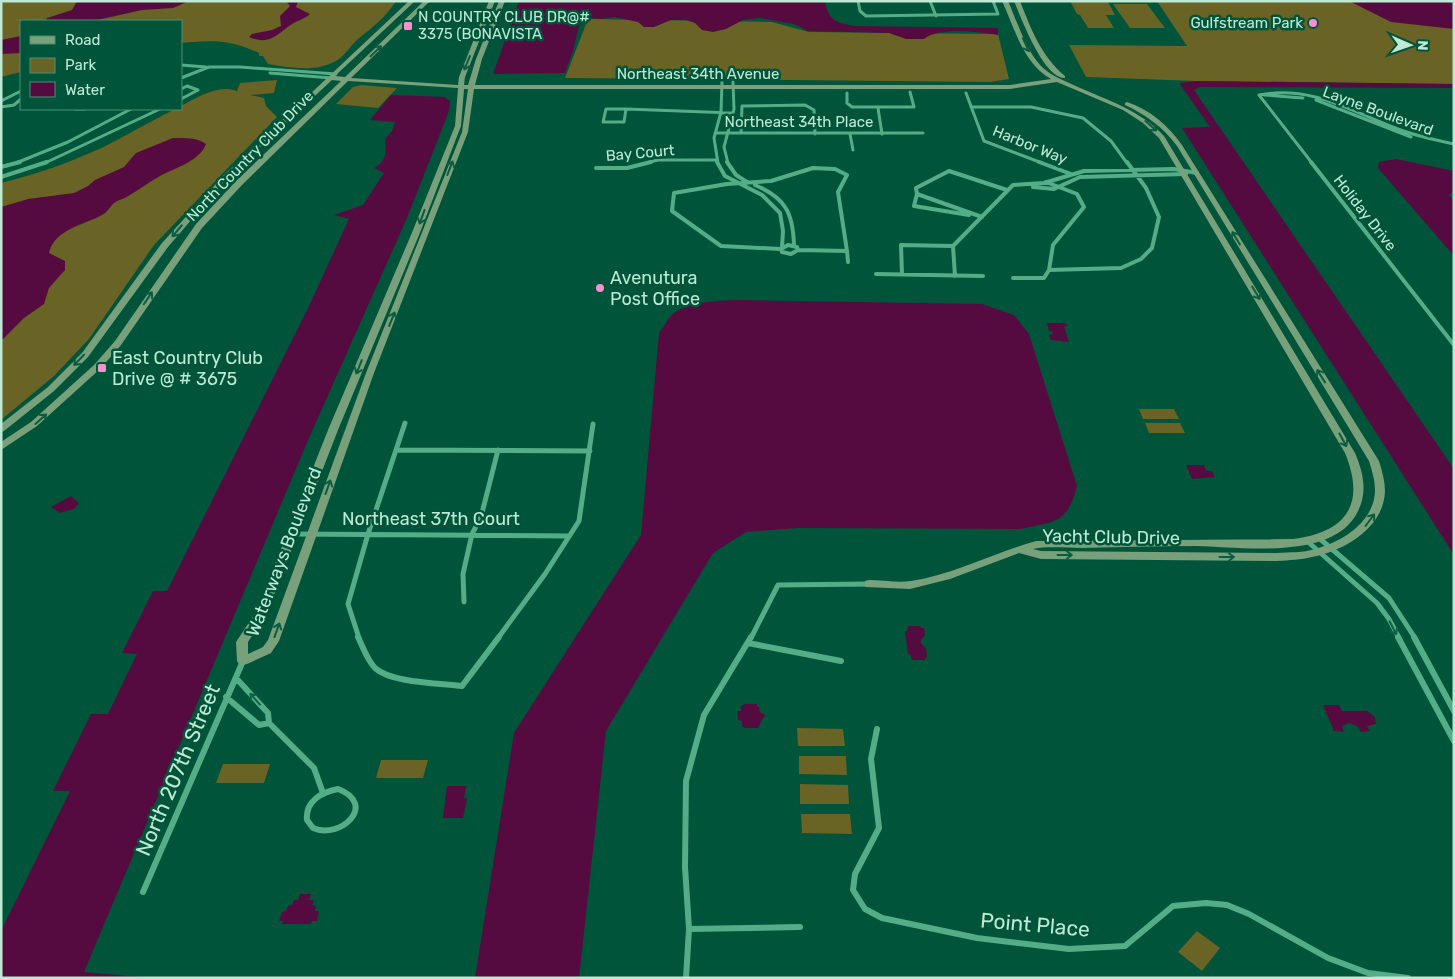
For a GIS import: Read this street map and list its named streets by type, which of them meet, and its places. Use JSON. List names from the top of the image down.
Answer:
{
  "streets": {
    "street": [
      "Northeast 34th Avenue",
      "Layne Boulevard",
      "Northeast 34th Place",
      "Harbor Way",
      "Bay Court",
      "North Country Club Drive",
      "Holiday Drive",
      "Northeast 37th Court",
      "Yacht Club Drive",
      "Waterways Boulevard",
      "North 207th Street",
      "Point Place"
    ]
  },
  "crossings": [
    ["Northeast 34th Avenue", "North Country Club Drive"],
    ["Northeast 34th Avenue", "Yacht Club Drive"],
    ["Northeast 34th Avenue", "Waterways Boulevard"],
    ["Layne Boulevard", "Holiday Drive"],
    ["Harbor Way", "Yacht Club Drive"],
    ["Northeast 37th Court", "Waterways Boulevard"],
    ["Waterways Boulevard", "North 207th Street"]
  ],
  "places": {
    "other": ["Gulfstream Park", "Avenutura Post Office"],
    "transit": ["N COUNTRY CLUB DR@# 3375 (BONAVISTA", "East Country Club Drive @ # 3675"]
  },
  "legend": ["Road", "Park", "Water"],
  "north": "right"
}
